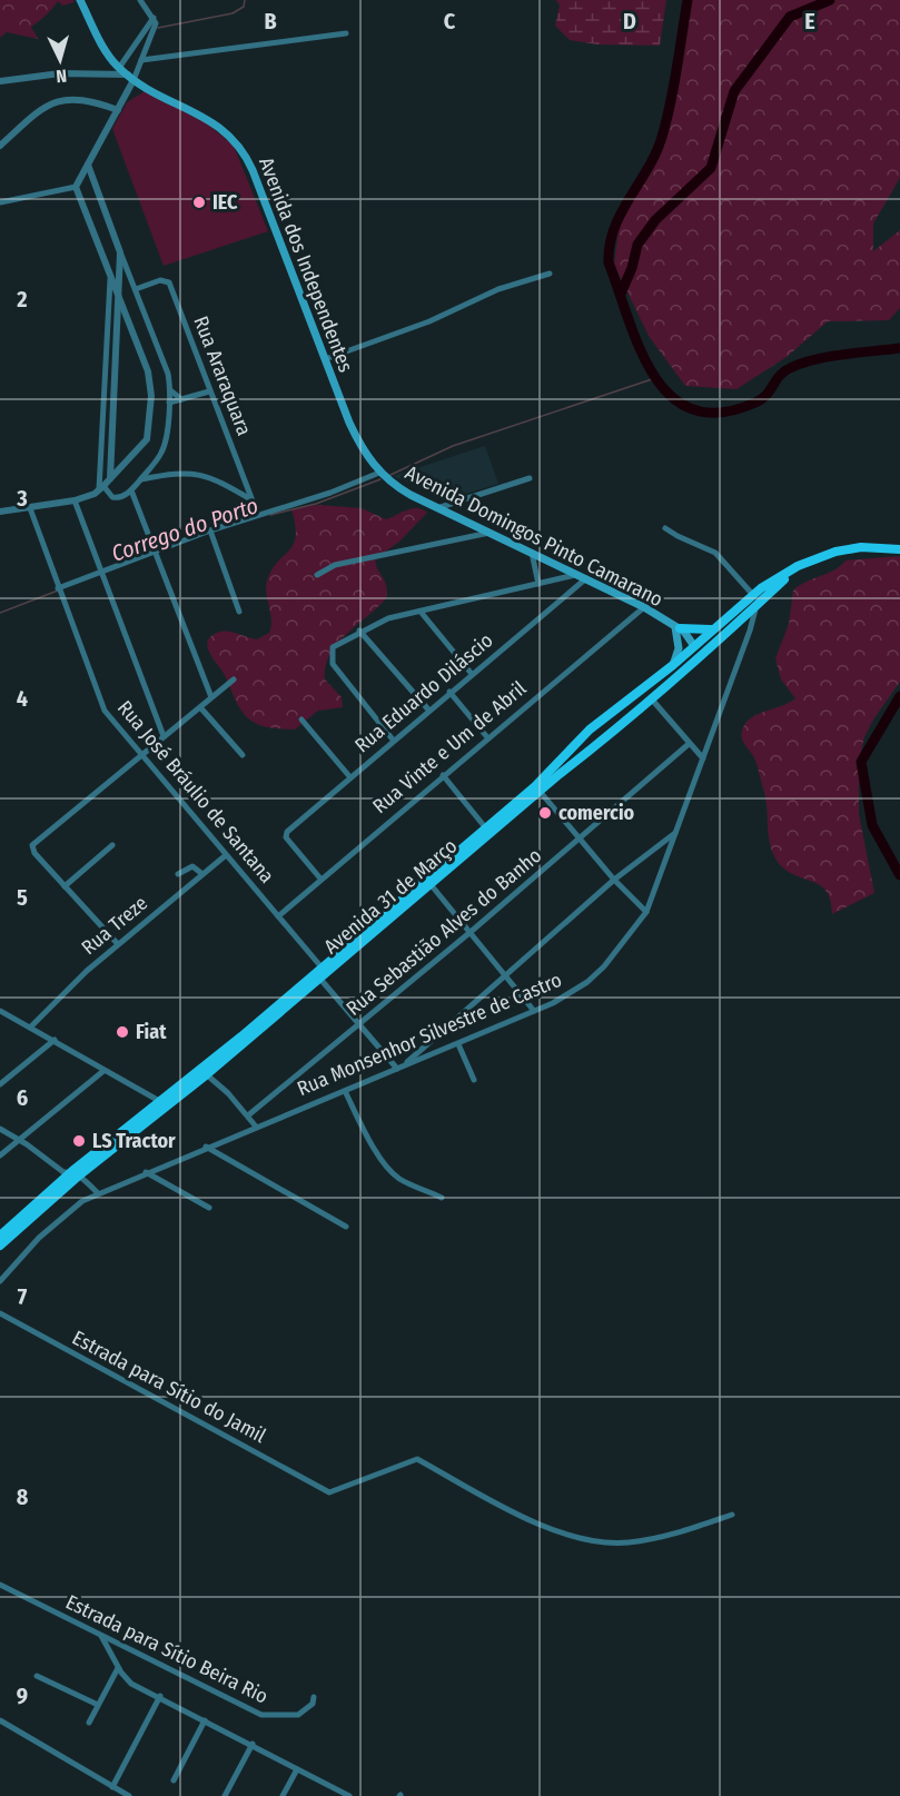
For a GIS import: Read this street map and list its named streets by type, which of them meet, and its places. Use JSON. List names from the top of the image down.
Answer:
{
  "streets": {
    "main road": ["Avenida dos Independentes", "Avenida Domingos Pinto Camarano", "Avenida 31 de Março"],
    "street": [
      "Rua Araraquara",
      "Rua Eduardo Diláscio",
      "Rua Vinte e Um de Abril",
      "Rua José Bráulio de Santana",
      "Rua Treze",
      "Rua Sebastião Alves do Banho",
      "Rua Monsenhor Silvestre de Castro",
      "Estrada para Sítio do Jamil",
      "Estrada para Sítio Beira Rio"
    ]
  },
  "crossings": [
    ["Avenida dos Independentes", "Avenida Domingos Pinto Camarano"],
    ["Avenida Domingos Pinto Camarano", "Rua Eduardo Diláscio"],
    ["Avenida Domingos Pinto Camarano", "Rua Vinte e Um de Abril"],
    ["Avenida Domingos Pinto Camarano", "Avenida 31 de Março"],
    ["Rua Eduardo Diláscio", "Rua Vinte e Um de Abril"],
    ["Rua Vinte e Um de Abril", "Rua José Bráulio de Santana"],
    ["Rua José Bráulio de Santana", "Avenida 31 de Março"],
    ["Rua José Bráulio de Santana", "Rua Treze"],
    ["Rua José Bráulio de Santana", "Rua Sebastião Alves do Banho"],
    ["Rua José Bráulio de Santana", "Rua Monsenhor Silvestre de Castro"],
    ["Avenida 31 de Março", "Rua Monsenhor Silvestre de Castro"]
  ],
  "water": ["Corrego do Porto"],
  "places": [
    "IEC",
    "comercio",
    "Fiat",
    "LS Tractor"
  ],
  "north": "bottom",
  "grid": {
    "columns": [
      "B",
      "C",
      "D",
      "E"
    ],
    "rows": [
      "2",
      "3",
      "4",
      "5",
      "6",
      "7",
      "8",
      "9"
    ]
  }
}
